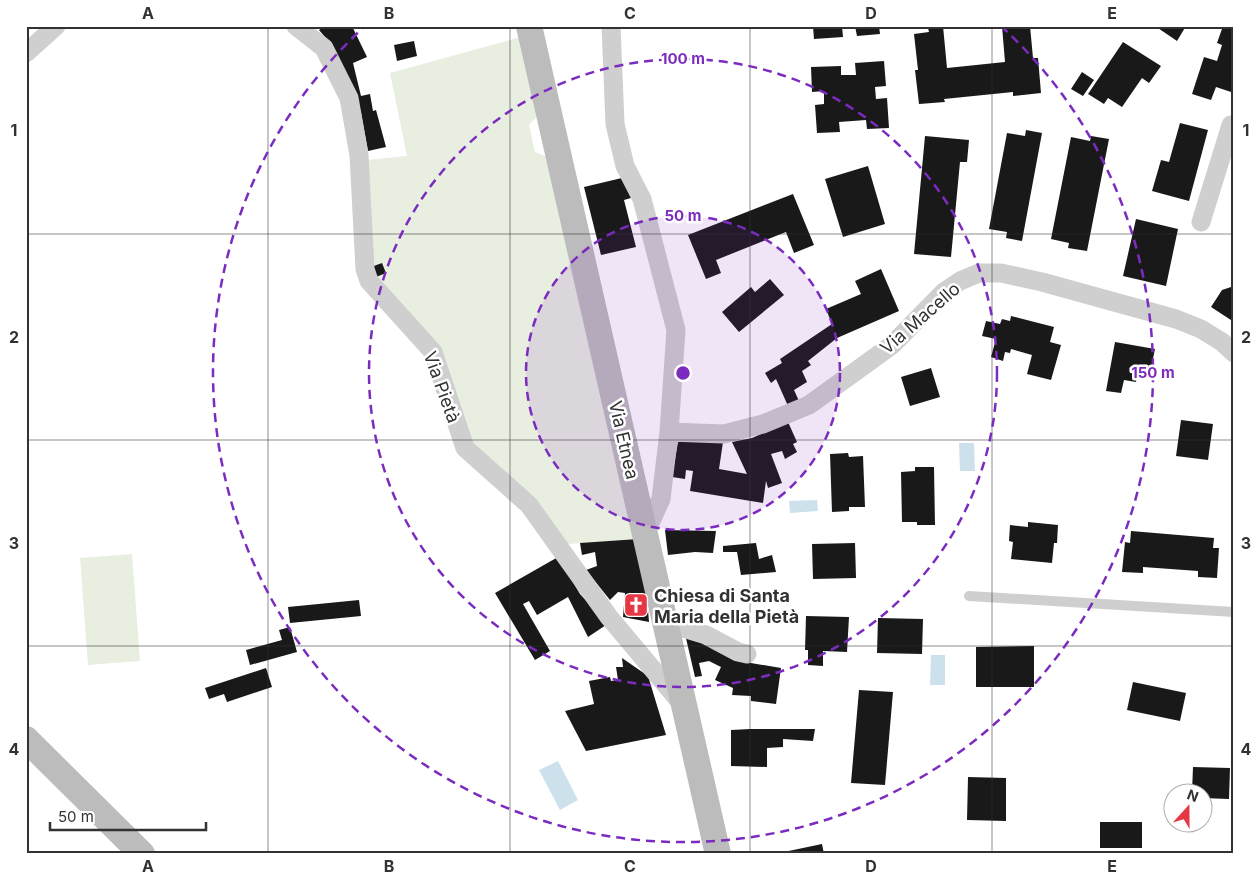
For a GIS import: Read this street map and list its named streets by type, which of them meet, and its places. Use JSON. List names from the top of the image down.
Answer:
{
  "streets": {
    "main road": ["Via Etnea"],
    "street": ["Via Macello", "Via Pietà"]
  },
  "crossings": [
    ["Via Pietà", "Via Etnea"]
  ],
  "places": {
    "church": ["Chiesa di Santa Maria della Pietà"]
  },
  "scale_bar": "50 m",
  "north": "top",
  "grid": {
    "columns": [
      "A",
      "B",
      "C",
      "D",
      "E"
    ],
    "rows": [
      "1",
      "2",
      "3",
      "4"
    ]
  },
  "rings": ["100 m", "50 m", "150 m"]
}
